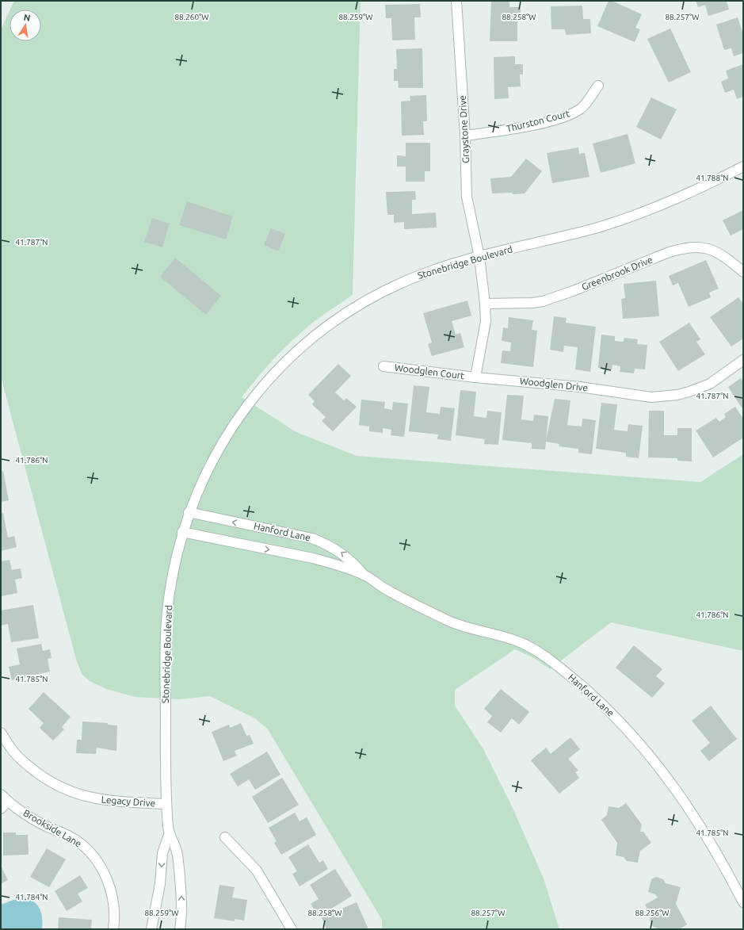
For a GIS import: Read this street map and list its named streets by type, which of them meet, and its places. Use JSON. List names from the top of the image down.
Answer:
{
  "streets": {
    "street": [
      "Thurston Court",
      "Graystone Drive",
      "Stonebridge Boulevard",
      "Greenbrook Drive",
      "Woodglen Court",
      "Woodglen Drive",
      "Hanford Lane",
      "Legacy Drive",
      "Brookside Lane"
    ]
  },
  "crossings": [
    ["Thurston Court", "Graystone Drive"],
    ["Graystone Drive", "Stonebridge Boulevard"],
    ["Stonebridge Boulevard", "Hanford Lane"],
    ["Stonebridge Boulevard", "Legacy Drive"],
    ["Woodglen Court", "Woodglen Drive"]
  ],
  "north": "top",
  "coordinates": [
    "88.260°W",
    "88.259°W",
    "88.258°W",
    "88.257°W",
    "41.788°N",
    "41.787°N",
    "41.786°N",
    "41.785°N",
    "41.784°N",
    "88.256°W"
  ]
}
